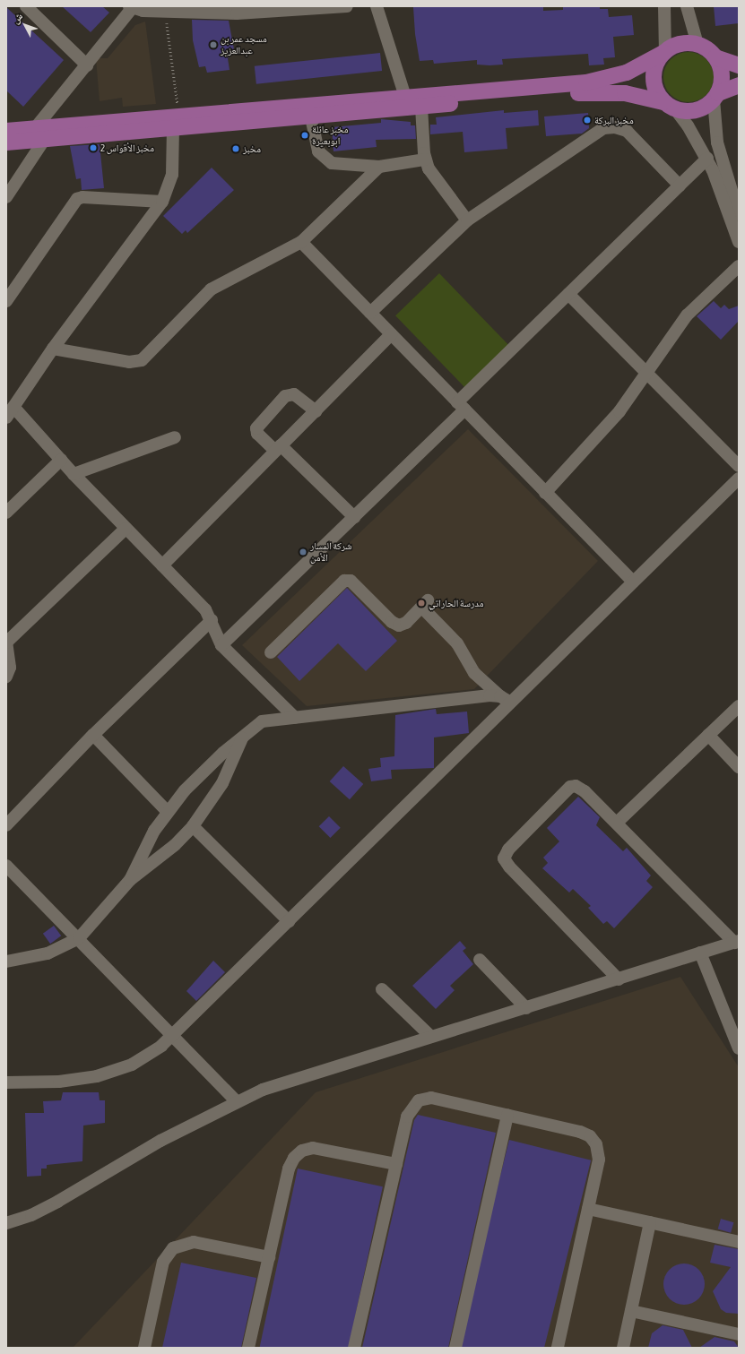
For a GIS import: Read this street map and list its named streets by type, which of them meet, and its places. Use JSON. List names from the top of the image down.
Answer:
{
  "places": [
    "مسجد عمر بن عبدالعزيز",
    "مخبز البركة",
    "مخبز عائلة ابوبعيرة",
    "مخبز الأقواس 2",
    "مخبز",
    "شركة المسار الأمن",
    "مدرسة الحاراتي"
  ],
  "north": "top left"
}
